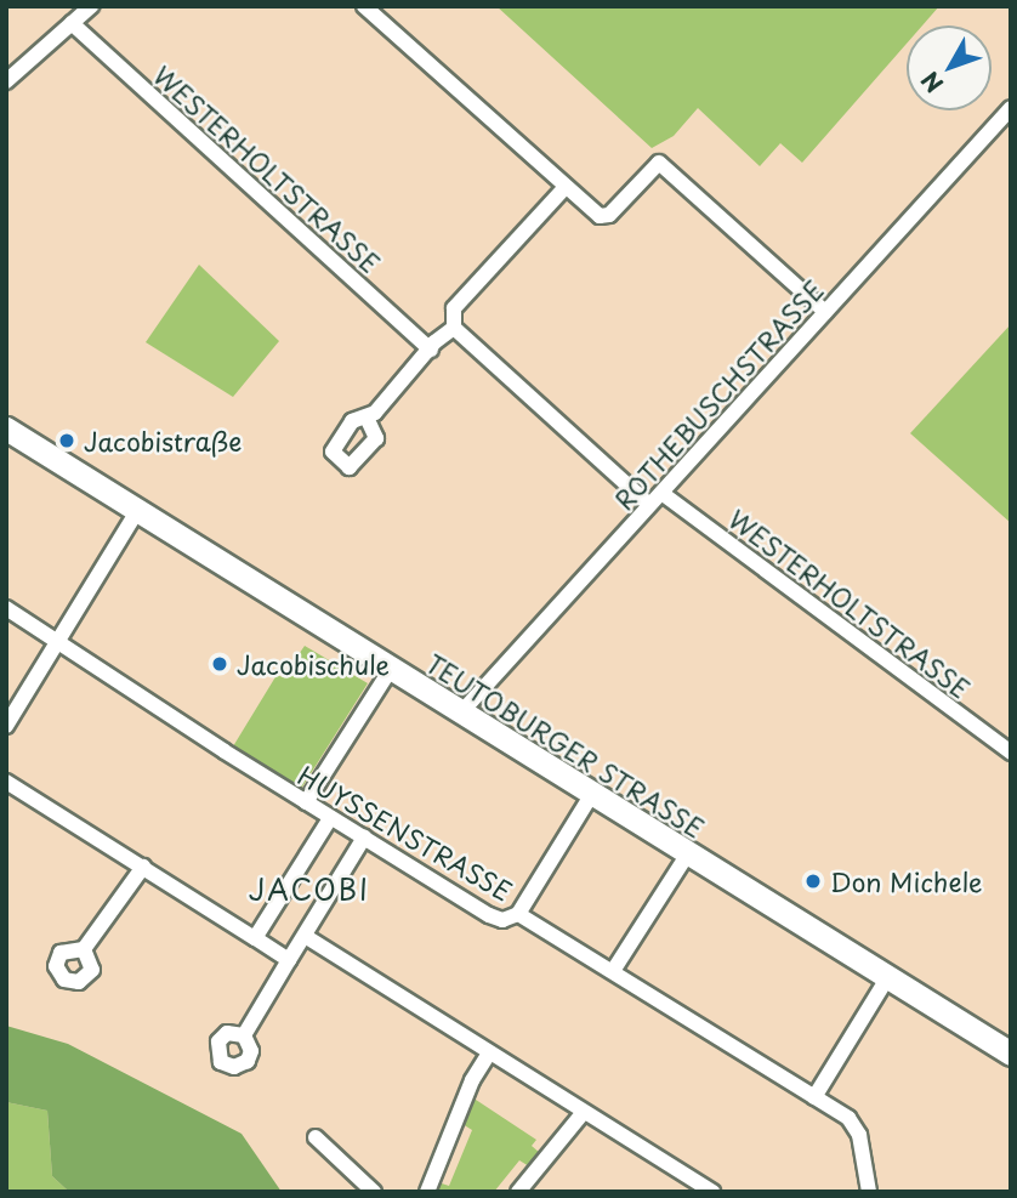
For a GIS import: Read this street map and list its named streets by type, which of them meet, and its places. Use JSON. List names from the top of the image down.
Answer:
{
  "streets": {
    "main road": ["TEUTOBURGER STRASSE"],
    "street": ["WESTERHOLTSTRASSE", "ROTHEBUSCHSTRASSE", "HUYSSENSTRASSE"]
  },
  "crossings": [
    ["WESTERHOLTSTRASSE", "ROTHEBUSCHSTRASSE"],
    ["ROTHEBUSCHSTRASSE", "TEUTOBURGER STRASSE"]
  ],
  "districts": ["JACOBI"],
  "places": ["Jacobistraße", "Jacobischule", "Don Michele"],
  "north": "bottom left"
}
